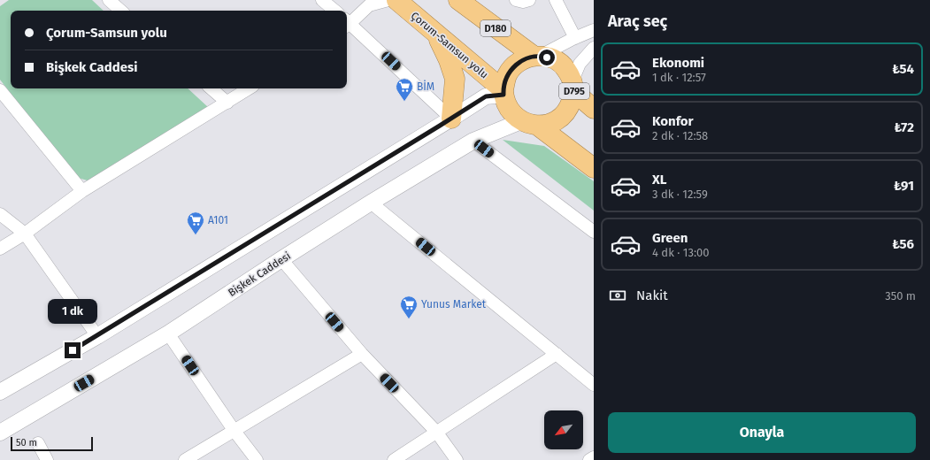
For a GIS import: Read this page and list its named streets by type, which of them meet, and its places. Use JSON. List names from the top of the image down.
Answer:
{
  "streets": {
    "highway": ["D180", "Çorum-Samsun yolu", "D795"],
    "street": ["Bişkek Caddesi"]
  },
  "crossings": [
    ["D180", "Çorum-Samsun yolu"],
    ["D180", "D795"],
    ["D180", "Bişkek Caddesi"],
    ["Çorum-Samsun yolu", "D795"],
    ["Çorum-Samsun yolu", "Bişkek Caddesi"],
    ["D795", "Bişkek Caddesi"]
  ],
  "places": {
    "supermarket": ["BİM", "A101", "Yunus Market"]
  },
  "scale_bar": "50 m",
  "north": "bottom left",
  "page": {
    "heading": "Araç seç",
    "banner": ["Çorum-Samsun yolu", "Bişkek Caddesi"],
    "list": [
      {
        "name": "Ekonomi",
        "note": "1 dk · 12:57",
        "value": "₺54"
      },
      {
        "name": "Konfor",
        "note": "2 dk · 12:58",
        "value": "₺72"
      },
      {
        "name": "XL",
        "note": "3 dk · 12:59",
        "value": "₺91"
      },
      {
        "name": "Green",
        "note": "4 dk · 13:00",
        "value": "₺56"
      }
    ],
    "pay": ["Nakit", "350 m"],
    "bubble": "1 dk",
    "buttons": "Onayla",
    "scale": "50 m"
  }
}
